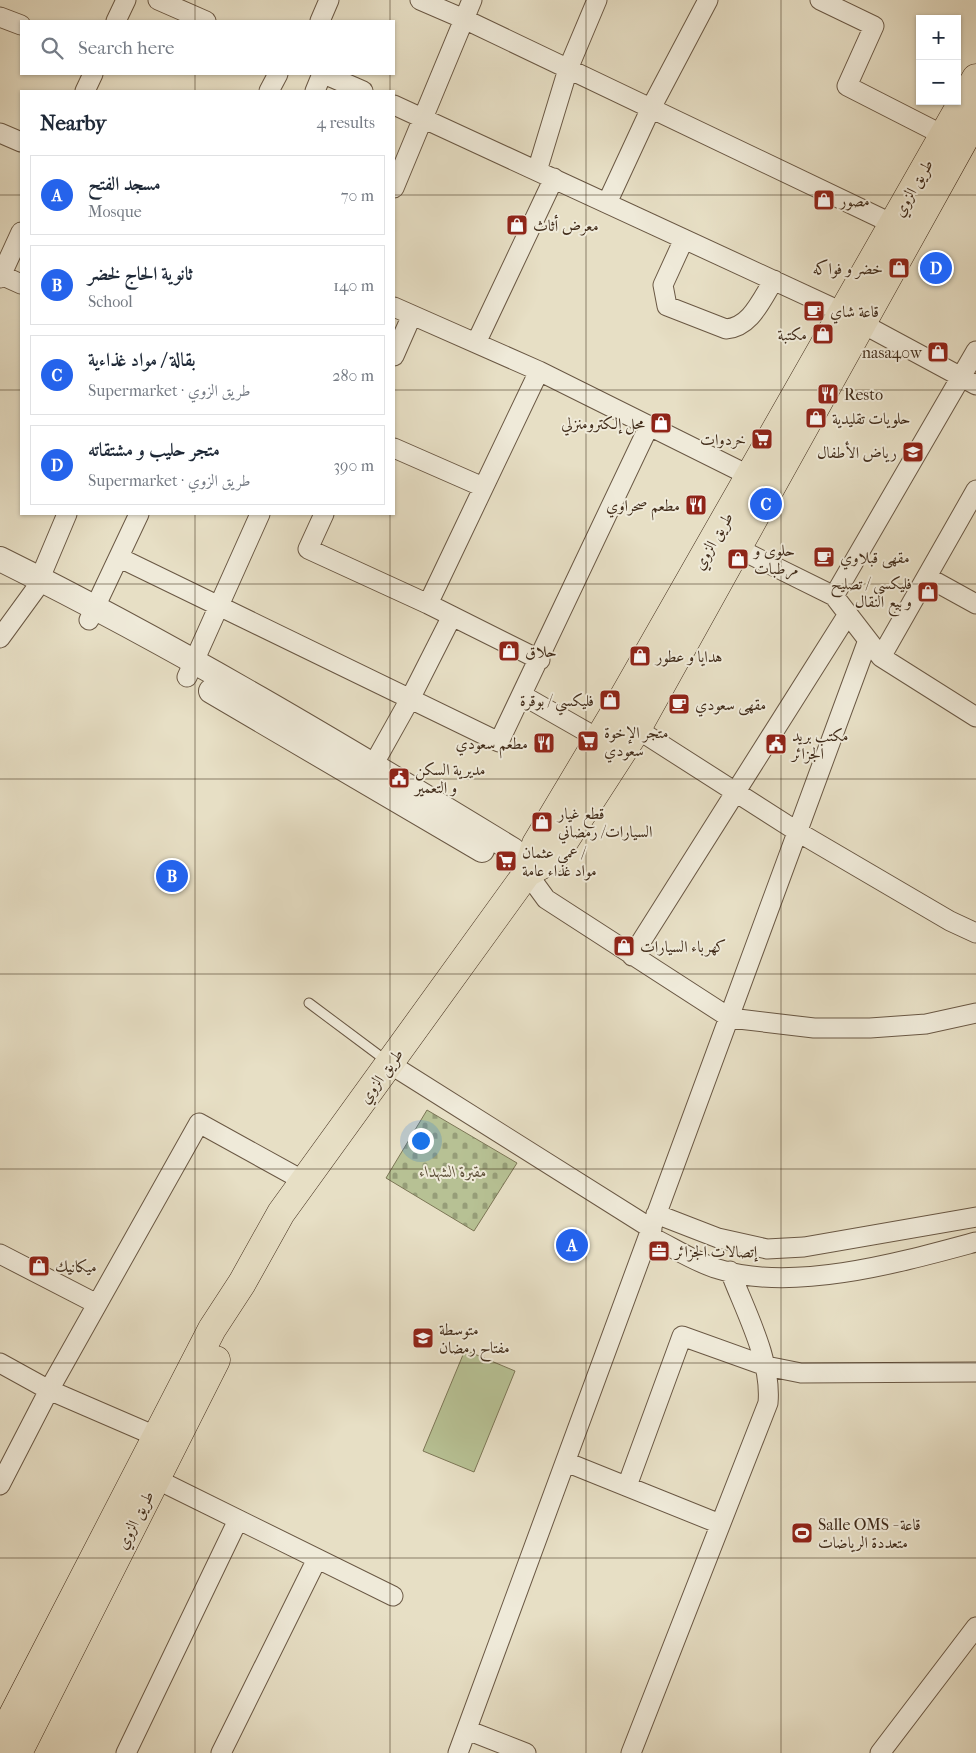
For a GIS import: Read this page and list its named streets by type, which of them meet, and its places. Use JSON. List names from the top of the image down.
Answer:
{
  "streets": {
    "main road": ["طريق الزوي"]
  },
  "parks": ["مقبرة الشهداء"],
  "places": {
    "shop": [
      "مصور",
      "معرض أثاث",
      "خضر و فواكه",
      "مكتبة",
      "nasa40w",
      "حلويات تقليدية",
      "محل إلكترومنزلي",
      "حلوى و مرطبات",
      "فليكسي / تصليح و بيع النقال",
      "حلاق",
      "هدايا و عطور",
      "فليكسي / بوقرة",
      "قطع غيار السيارات/ رمضاني",
      "كهرباء السيارات",
      "ميكانيك"
    ],
    "cafe": ["قاعة شاي", "مقهى قبلاوي", "مقهى سعودي"],
    "restaurant": ["Resto", "مطعم صحراوي", "مطعم سعودي"],
    "supermarket": ["خردوات", "متجر الإخوة سعودي", "عمي عثمان / مواد غذاء عامة"],
    "school or university": ["رياض الأطفال", "متوسطة مفتاح رمضان"],
    "public building": ["مكتب بريد الجزائر", "مديرية السكن و التعمير"],
    "office": ["إتصالات الجزائر"],
    "sports": ["Salle OMS - قاعة متعددة الرياضات"]
  },
  "page": {
    "map_buttons": ["+", "−"],
    "search": "Search here",
    "heading": ["Nearby", "4 results"],
    "list": [
      {
        "mark": "A",
        "name": "مسجد الفتح",
        "note": "Mosque",
        "value": "70 m"
      },
      {
        "mark": "B",
        "name": "ثانوية الحاج لخضر",
        "note": "School",
        "value": "140 m"
      },
      {
        "mark": "C",
        "name": "بقالة / مواد غذاءية",
        "note": "Supermarket · طريق الزوي",
        "value": "280 m"
      },
      {
        "mark": "D",
        "name": "متجر حليب و مشتقاته",
        "note": "Supermarket · طريق الزوي",
        "value": "390 m"
      }
    ],
    "pins": [
      "D",
      "C",
      "B",
      "A"
    ]
  }
}
